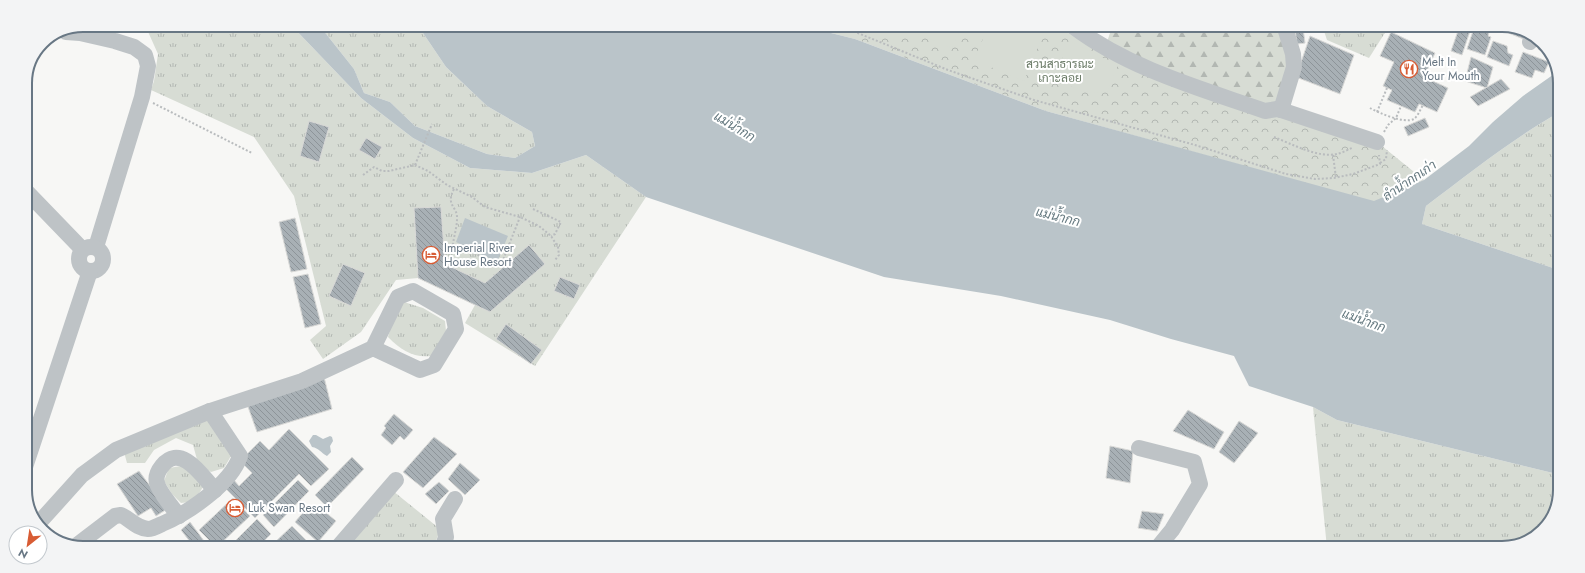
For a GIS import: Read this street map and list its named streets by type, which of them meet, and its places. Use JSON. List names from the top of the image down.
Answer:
{
  "water": ["แม่น้ำกก", "ลำน้ำกกเก่า"],
  "parks": ["สวนสาธารณะ เกาะลอย"],
  "places": {
    "restaurant": ["Melt In Your Mouth"],
    "hotel": ["Imperial River House Resort", "Luk Swan Resort"]
  },
  "north": "bottom left"
}
